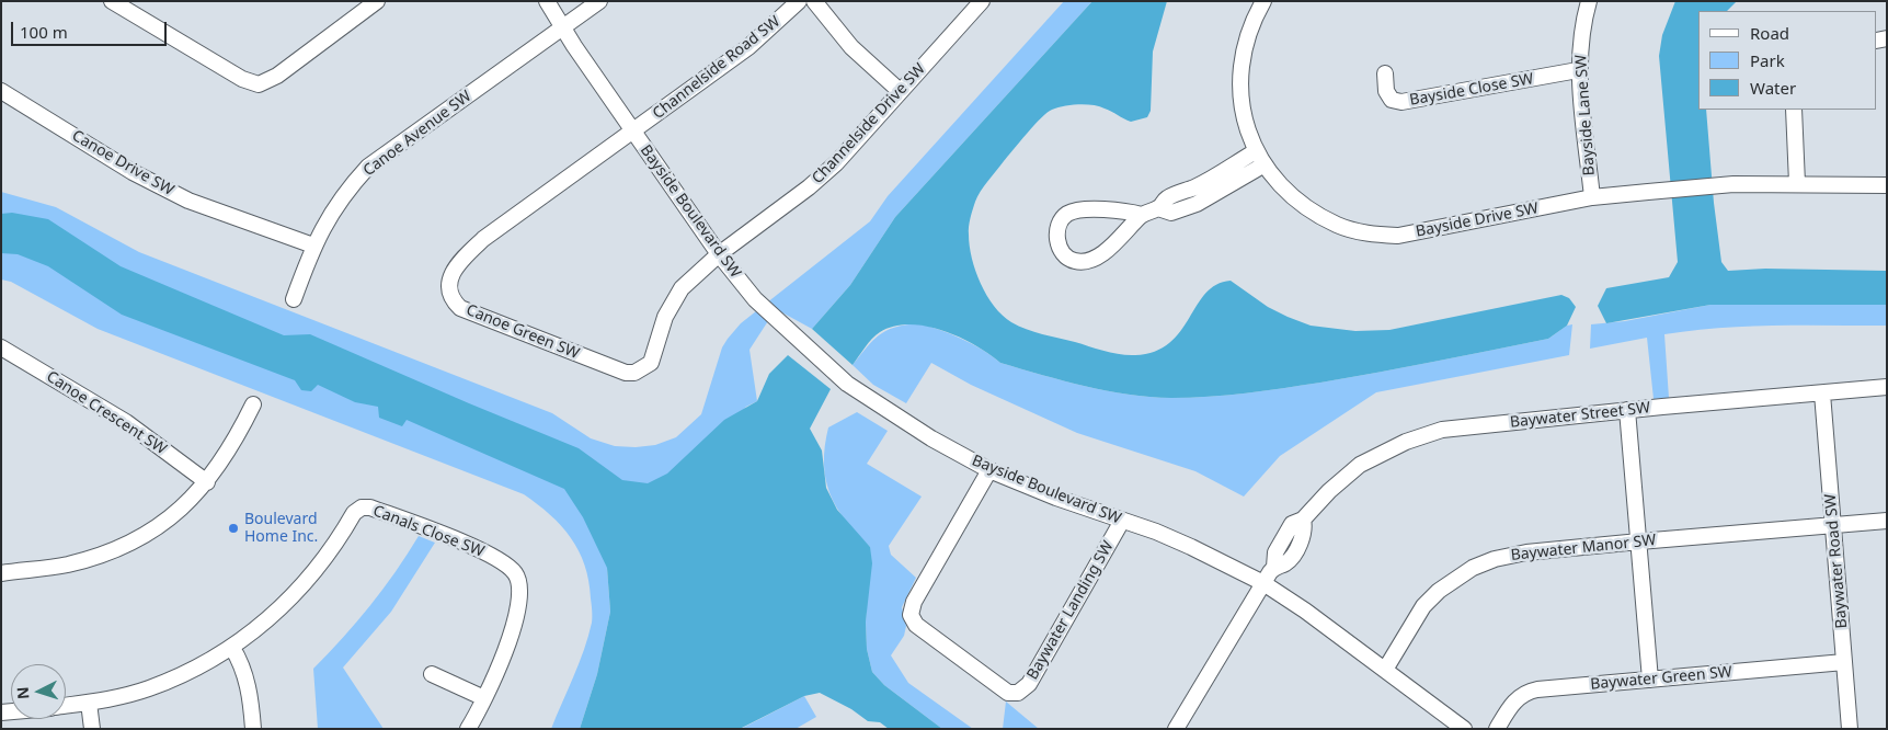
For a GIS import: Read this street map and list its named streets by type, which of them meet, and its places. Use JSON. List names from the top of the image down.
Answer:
{
  "streets": {
    "street": [
      "Channelside Road SW",
      "Bayside Close SW",
      "Bayside Lane SW",
      "Channelside Drive SW",
      "Canoe Avenue SW",
      "Canoe Drive SW",
      "Bayside Boulevard SW",
      "Bayside Drive SW",
      "Canoe Green SW",
      "Canoe Crescent SW",
      "Baywater Street SW",
      "Canals Close SW",
      "Baywater Manor SW",
      "Baywater Road SW",
      "Baywater Landing SW",
      "Baywater Green SW"
    ]
  },
  "crossings": [
    ["Channelside Road SW", "Bayside Boulevard SW"],
    ["Channelside Road SW", "Canoe Green SW"],
    ["Bayside Close SW", "Bayside Lane SW"],
    ["Bayside Lane SW", "Bayside Drive SW"],
    ["Channelside Drive SW", "Bayside Boulevard SW"],
    ["Channelside Drive SW", "Canoe Green SW"],
    ["Canoe Avenue SW", "Canoe Drive SW"],
    ["Canoe Avenue SW", "Bayside Boulevard SW"],
    ["Bayside Boulevard SW", "Canoe Green SW"],
    ["Bayside Boulevard SW", "Baywater Street SW"],
    ["Bayside Boulevard SW", "Baywater Manor SW"],
    ["Bayside Boulevard SW", "Baywater Landing SW"],
    ["Baywater Street SW", "Baywater Road SW"],
    ["Baywater Manor SW", "Baywater Road SW"],
    ["Baywater Road SW", "Baywater Green SW"]
  ],
  "places": ["Boulevard Home Inc."],
  "legend": ["Road", "Park", "Water"],
  "scale_bar": "100 m",
  "north": "left"
}
